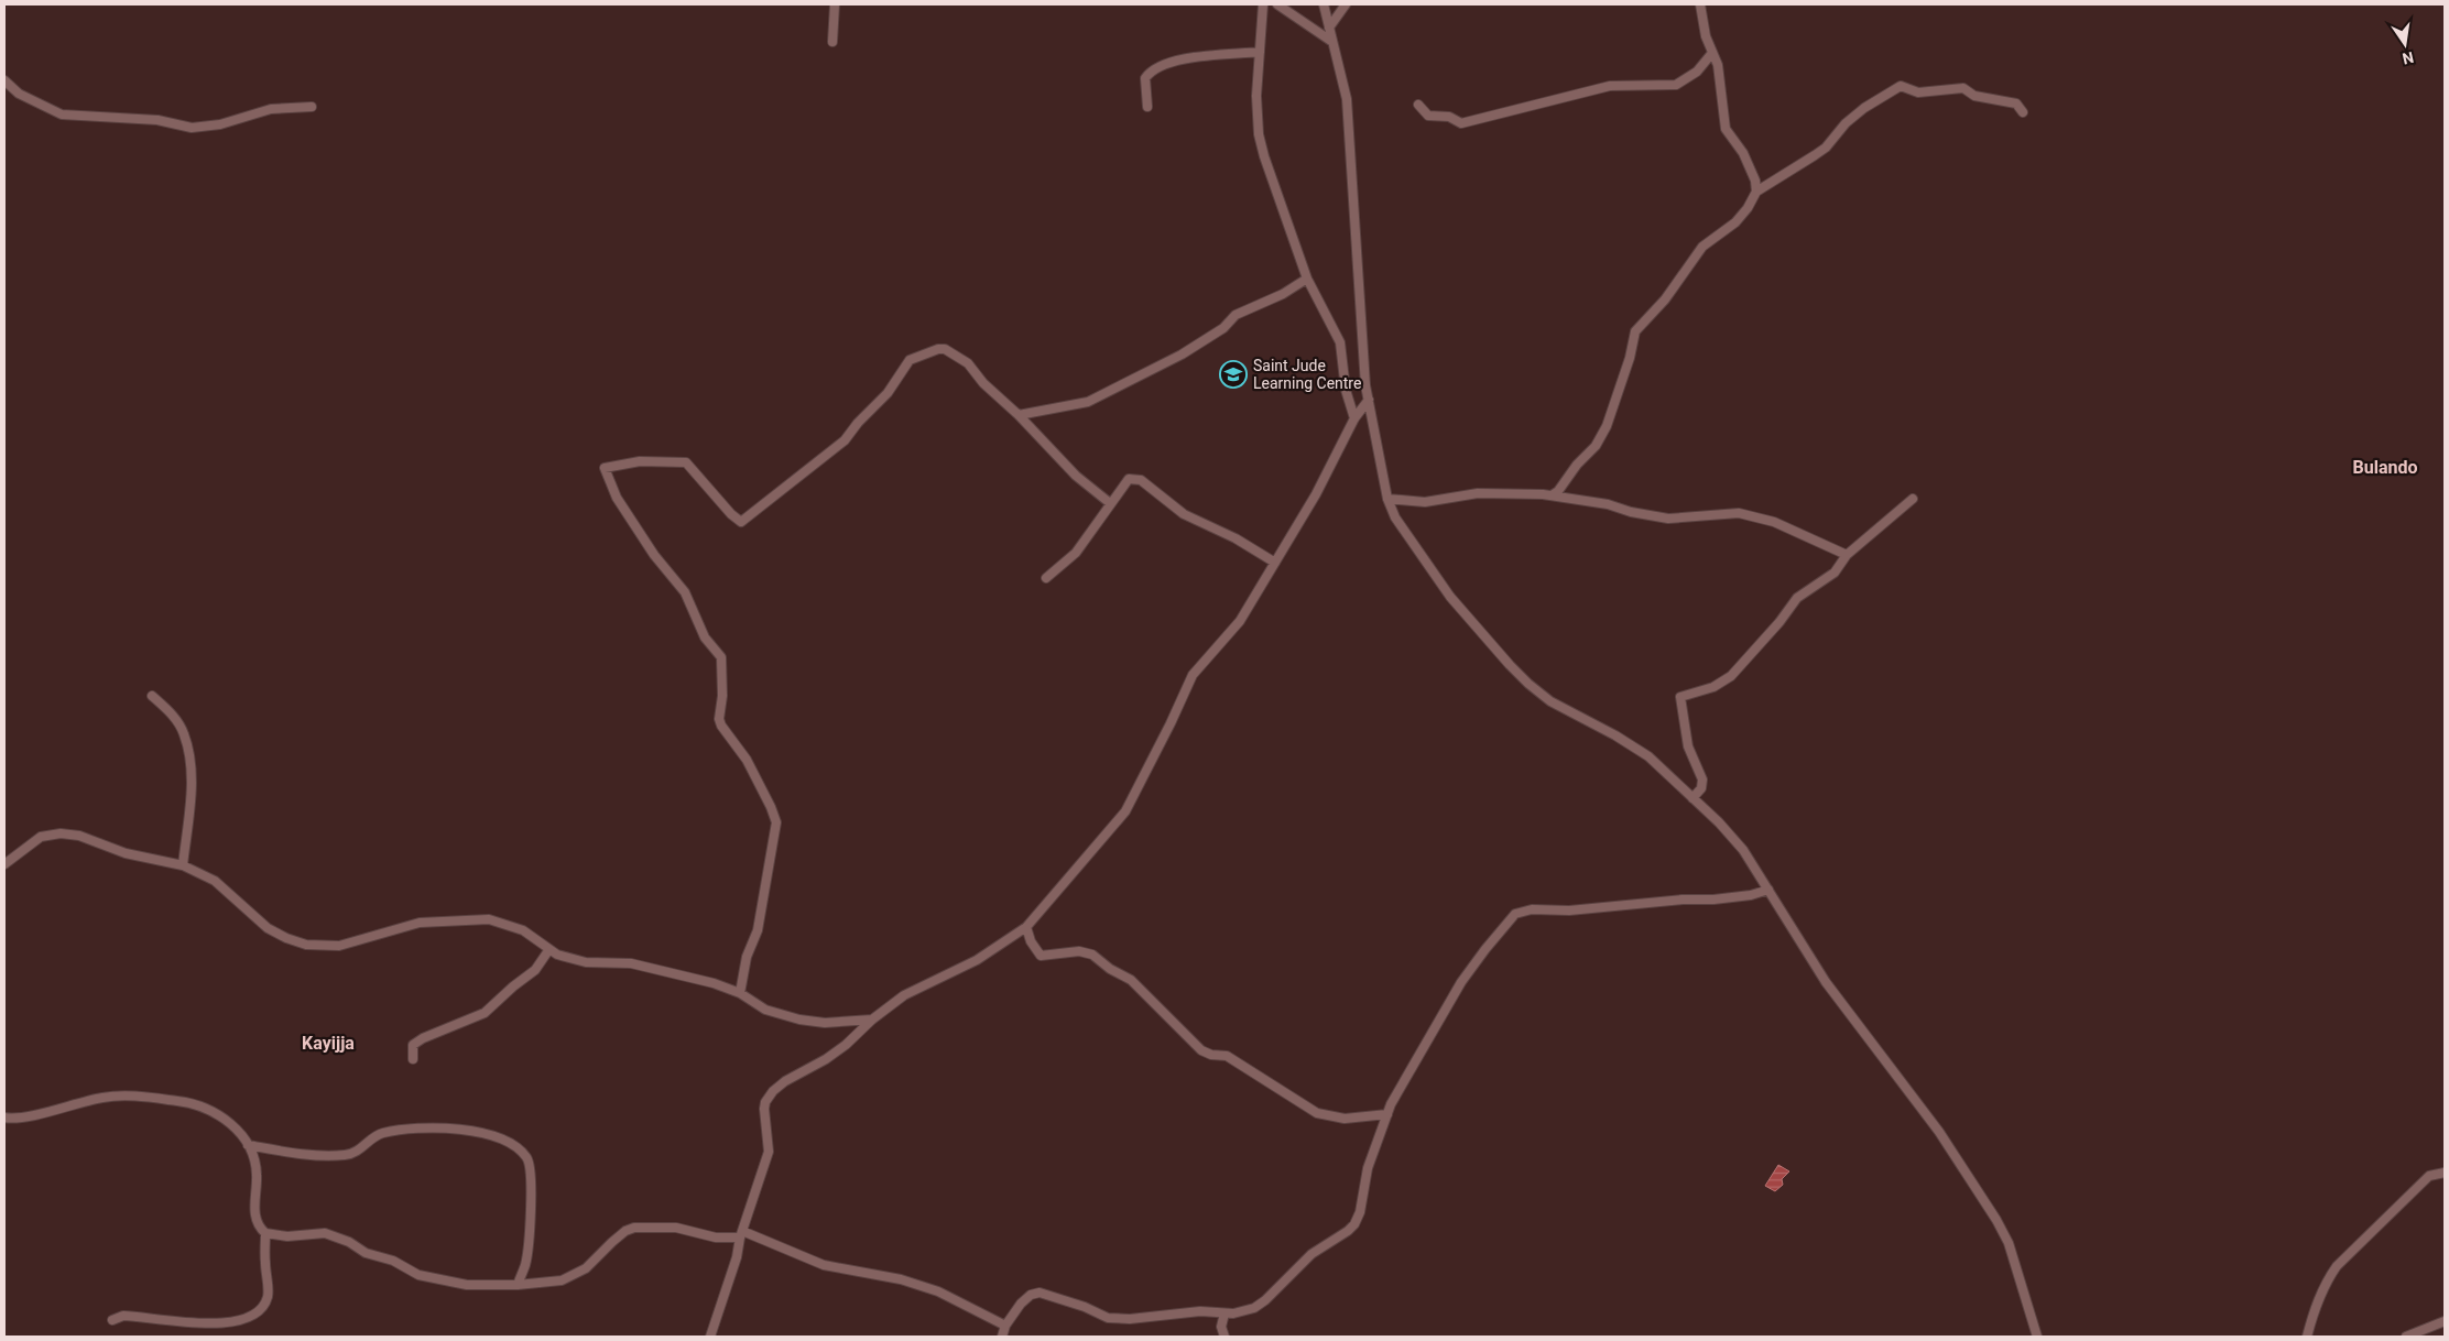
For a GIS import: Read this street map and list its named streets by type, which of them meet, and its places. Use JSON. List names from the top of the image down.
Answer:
{
  "districts": ["Bulando", "Kayijja"],
  "places": {
    "school or university": ["Saint Jude Learning Centre"]
  },
  "north": "bottom"
}
